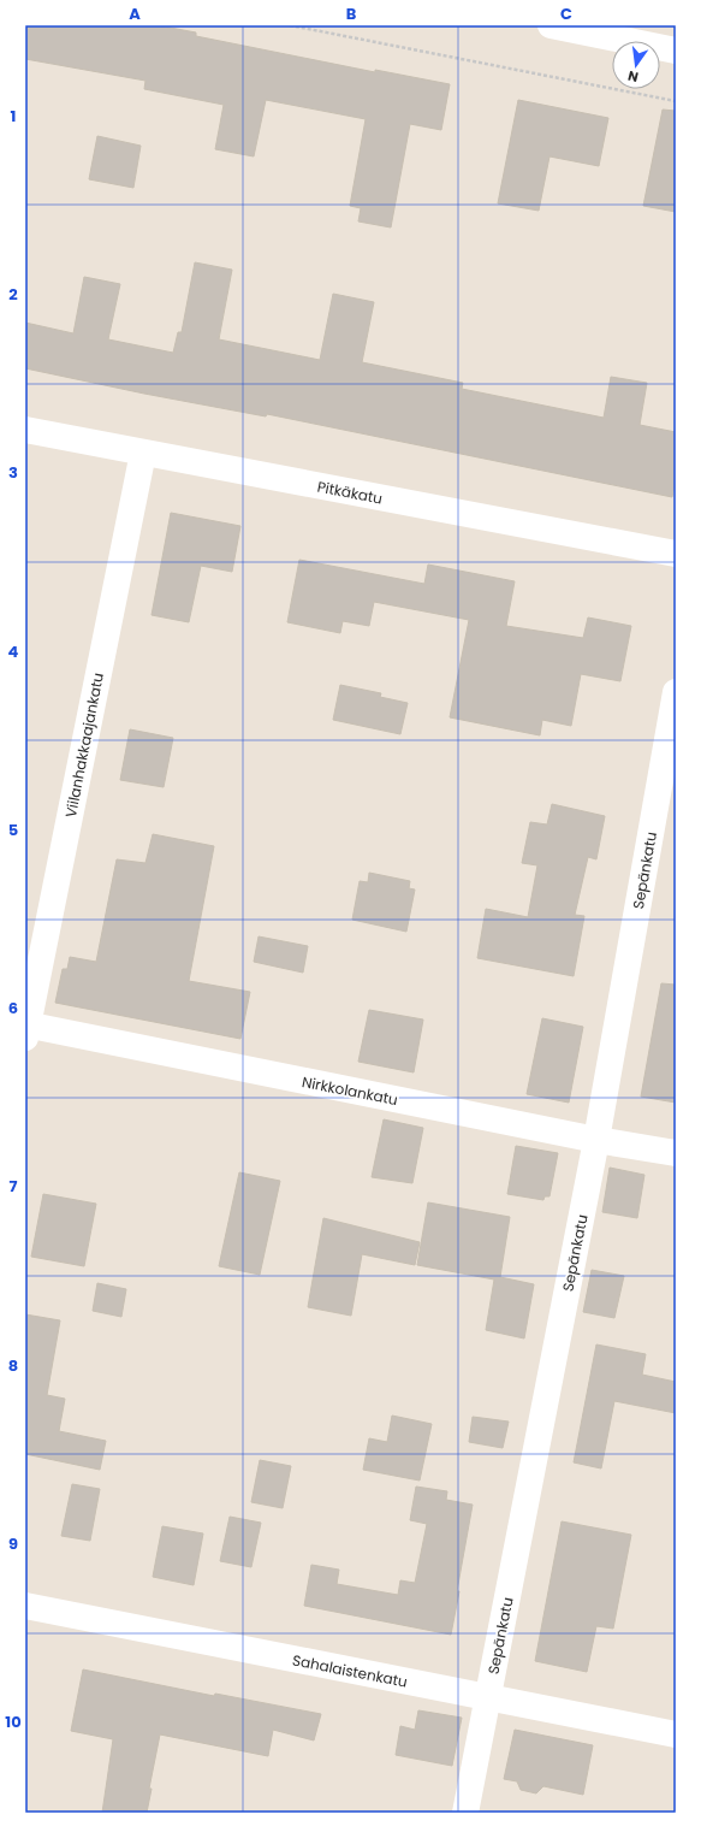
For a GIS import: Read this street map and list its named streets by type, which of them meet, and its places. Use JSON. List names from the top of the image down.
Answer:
{
  "streets": {
    "street": [
      "Pitkäkatu",
      "Viilanhakkaajankatu",
      "Sepänkatu",
      "Nirkkolankatu",
      "Sahalaistenkatu"
    ]
  },
  "crossings": [
    ["Pitkäkatu", "Viilanhakkaajankatu"],
    ["Viilanhakkaajankatu", "Nirkkolankatu"],
    ["Sepänkatu", "Nirkkolankatu"],
    ["Sepänkatu", "Sahalaistenkatu"]
  ],
  "north": "bottom",
  "grid": {
    "columns": ["A", "B", "C"],
    "rows": [
      "1",
      "2",
      "3",
      "4",
      "5",
      "6",
      "7",
      "8",
      "9",
      "10"
    ]
  }
}
